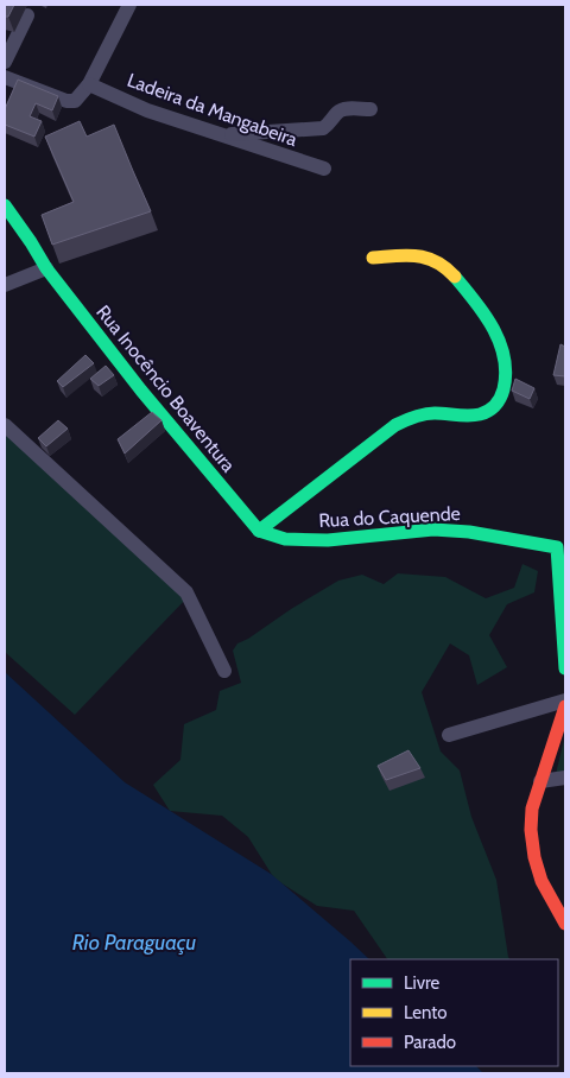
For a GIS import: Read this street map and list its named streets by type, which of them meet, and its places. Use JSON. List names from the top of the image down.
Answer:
{
  "streets": {
    "street": ["Ladeira da Mangabeira", "Rua Inocêncio Boaventura", "Rua do Caquende"]
  },
  "crossings": [
    ["Rua Inocêncio Boaventura", "Rua do Caquende"]
  ],
  "water": ["Rio Paraguaçu"],
  "legend": ["Livre", "Lento", "Parado"]
}
